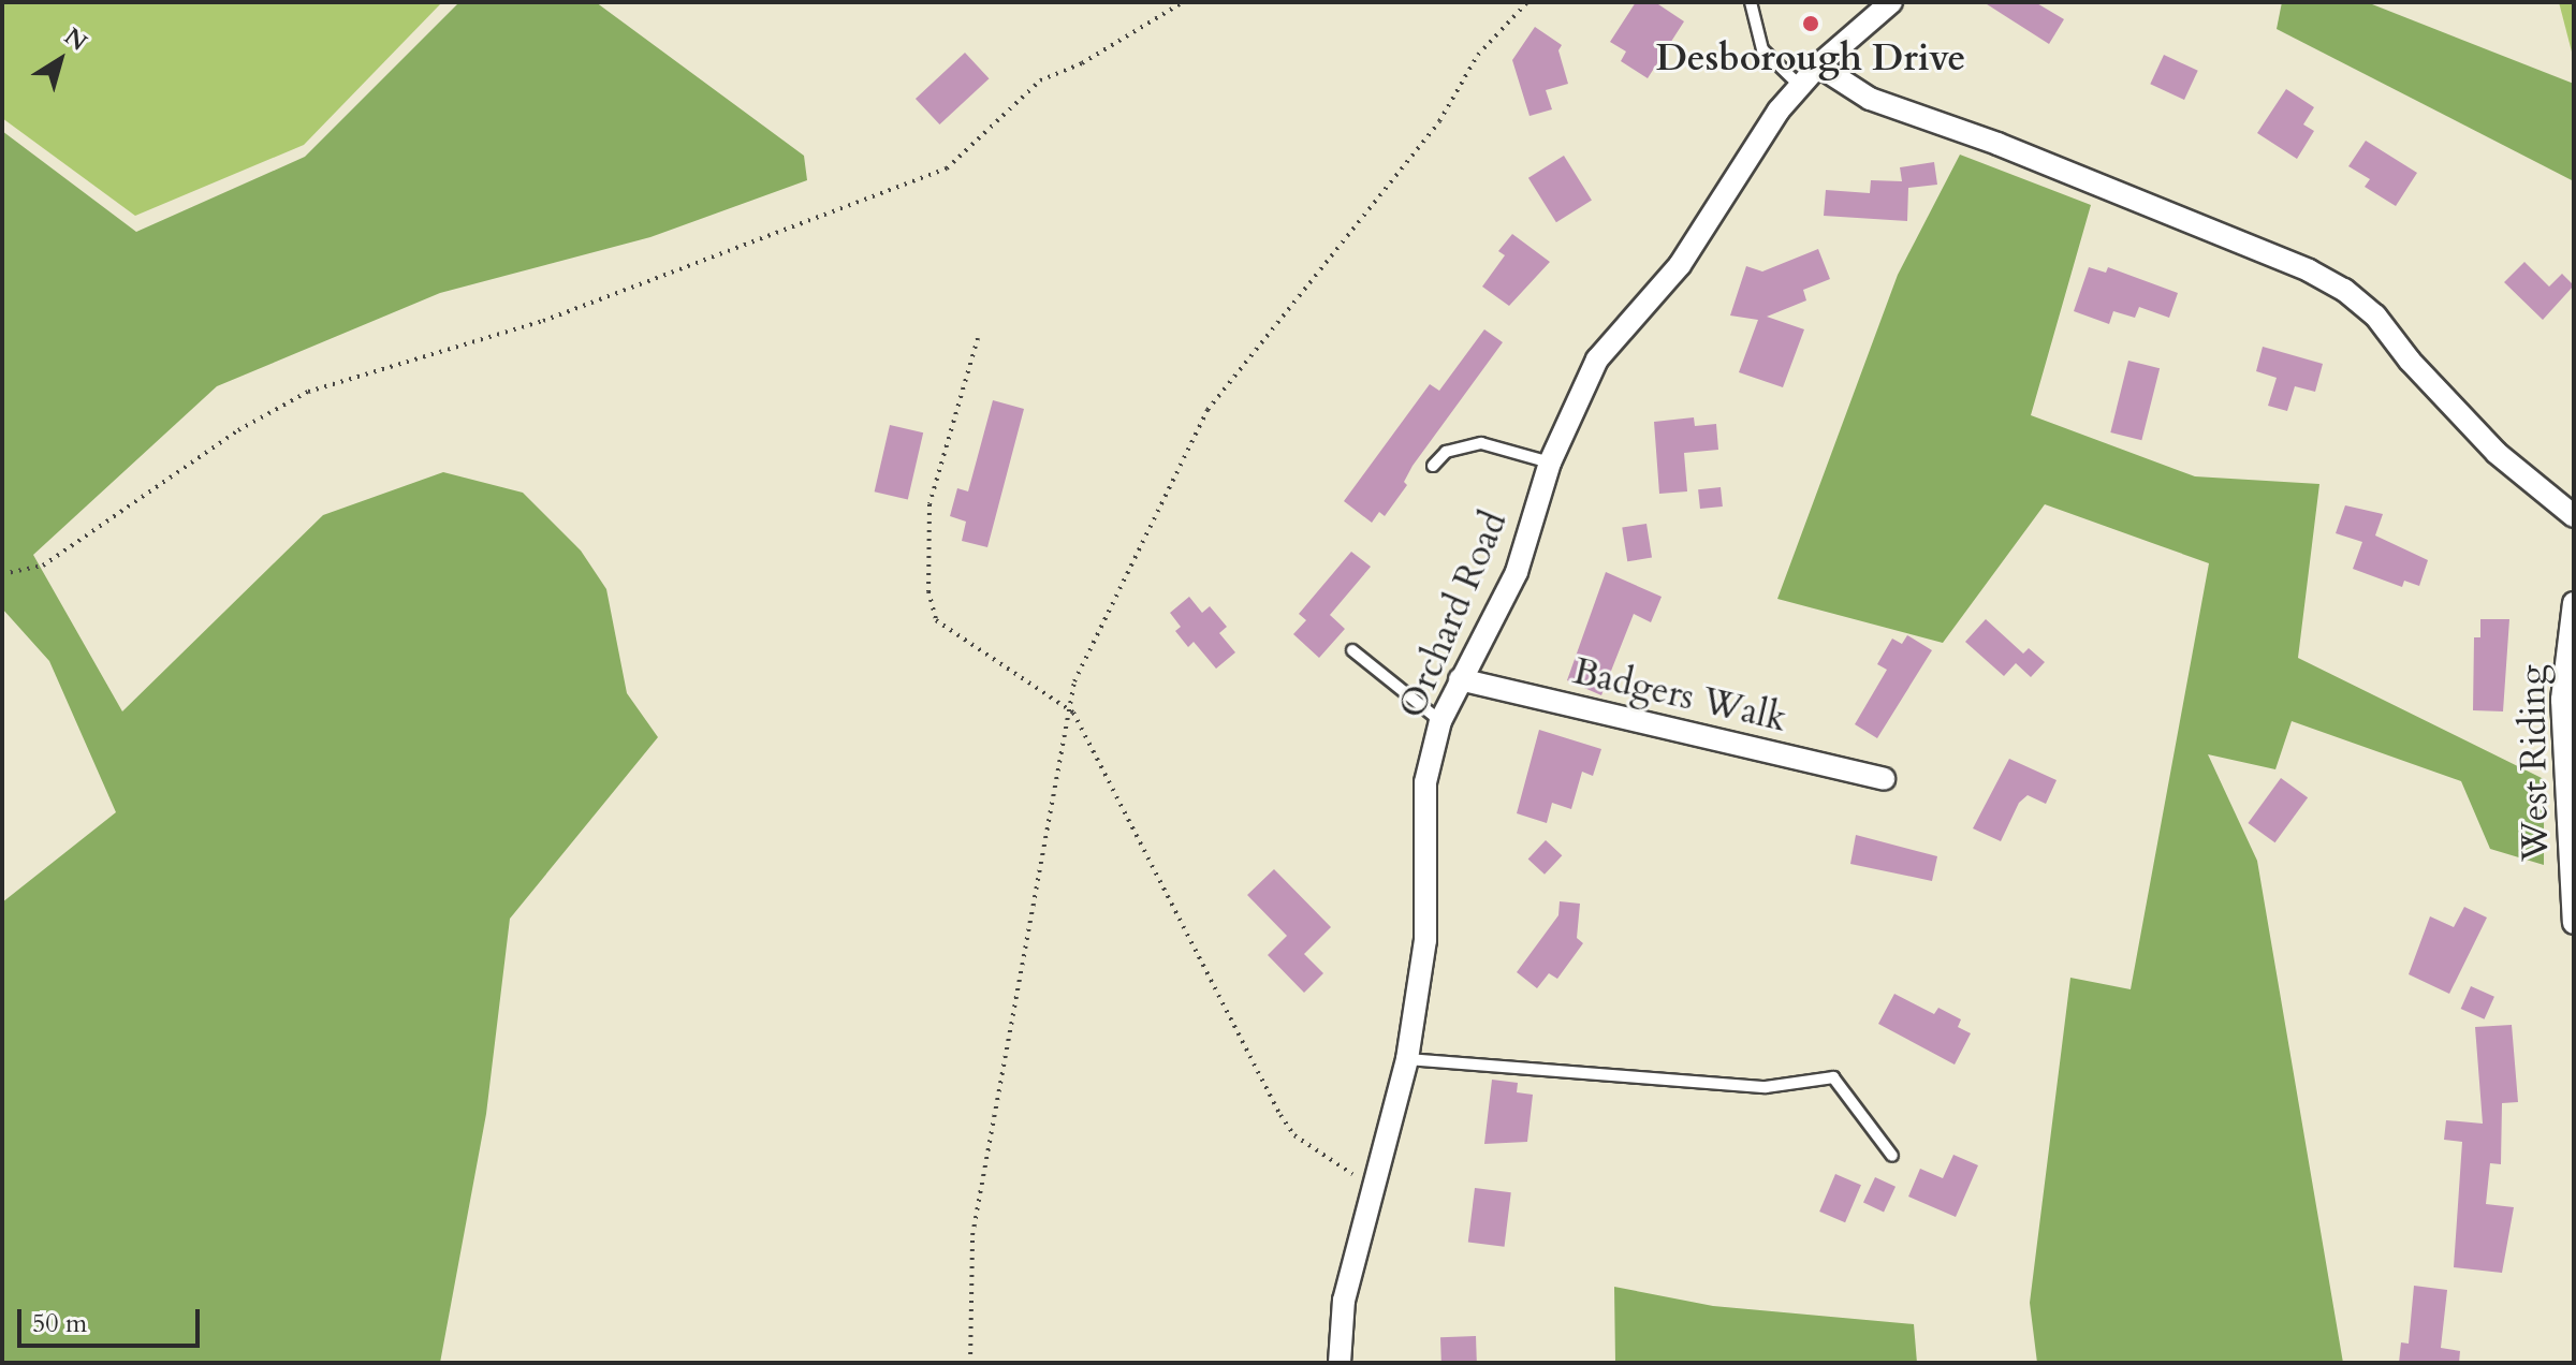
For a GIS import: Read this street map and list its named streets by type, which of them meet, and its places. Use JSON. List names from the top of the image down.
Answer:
{
  "streets": {
    "street": ["Orchard Road", "Badgers Walk", "West Riding"]
  },
  "crossings": [
    ["Orchard Road", "Badgers Walk"]
  ],
  "places": ["Desborough Drive"],
  "scale_bar": "50 m",
  "north": "top right"
}
